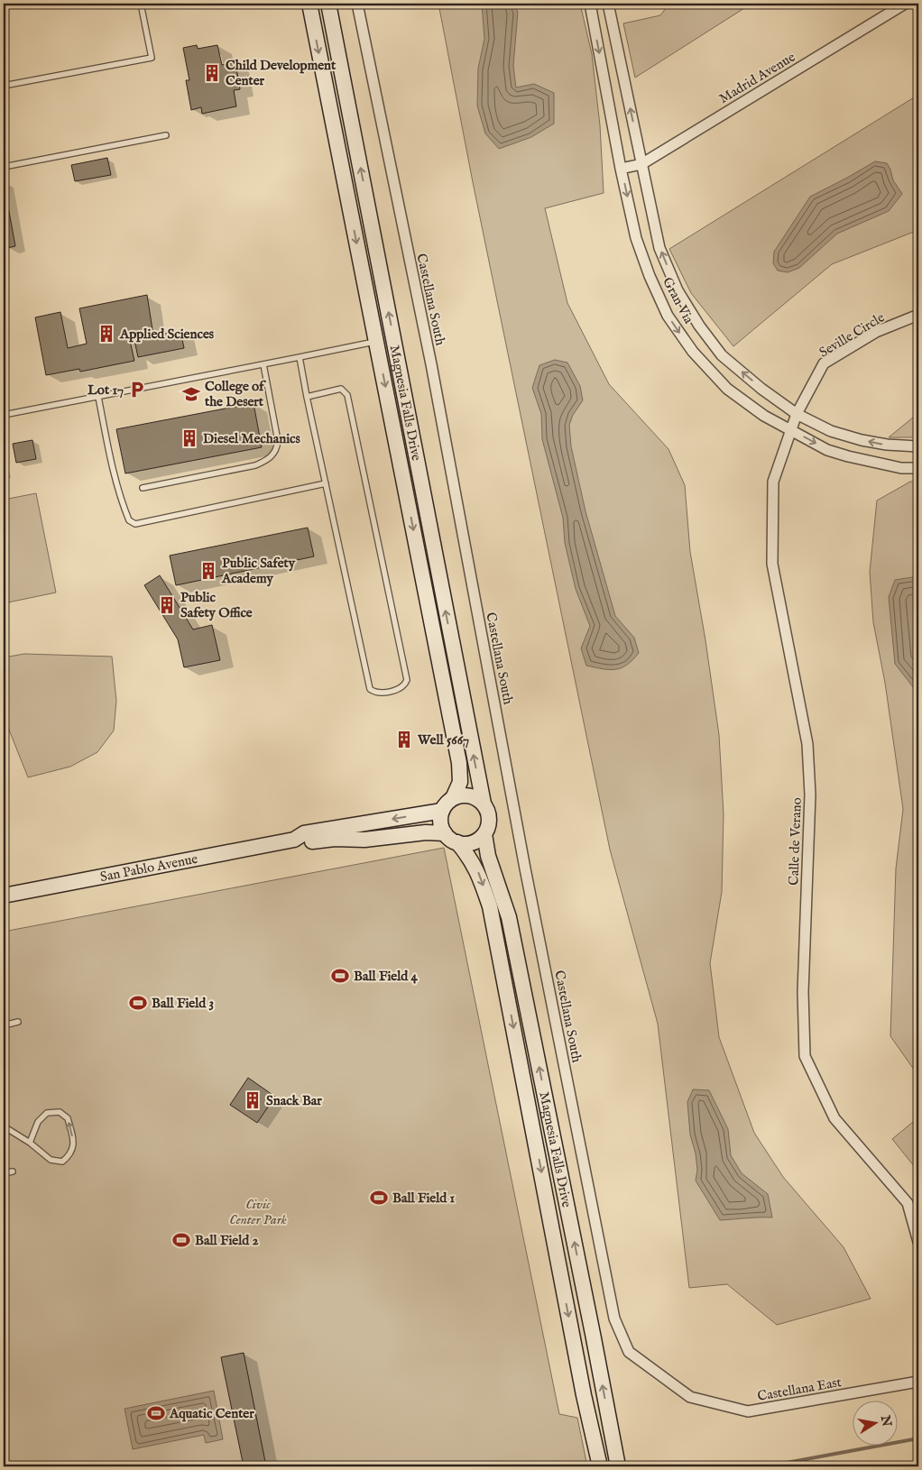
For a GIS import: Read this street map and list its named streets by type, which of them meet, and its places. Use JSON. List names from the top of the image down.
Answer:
{
  "streets": {
    "street": [
      "Madrid Avenue",
      "Castellana South",
      "Gran Via",
      "Seville Circle",
      "Magnesia Falls Drive",
      "Calle de Verano",
      "San Pablo Avenue",
      "Castellana East"
    ]
  },
  "crossings": [
    ["Madrid Avenue", "Gran Via"],
    ["Castellana South", "Castellana East"],
    ["Gran Via", "Seville Circle"],
    ["Gran Via", "Calle de Verano"],
    ["Seville Circle", "Calle de Verano"],
    ["Magnesia Falls Drive", "San Pablo Avenue"]
  ],
  "parks": ["Civic Center Park"],
  "places": {
    "building": [
      "Child Development Center",
      "Applied Sciences",
      "Diesel Mechanics",
      "Public Safety Academy",
      "Public Safety Office",
      "Well 5667",
      "Snack Bar"
    ],
    "parking": ["Lot 17"],
    "school or university": ["College of the Desert"],
    "sports": [
      "Ball Field 4",
      "Ball Field 3",
      "Ball Field 1",
      "Ball Field 2",
      "Aquatic Center"
    ]
  },
  "north": "right"
}
